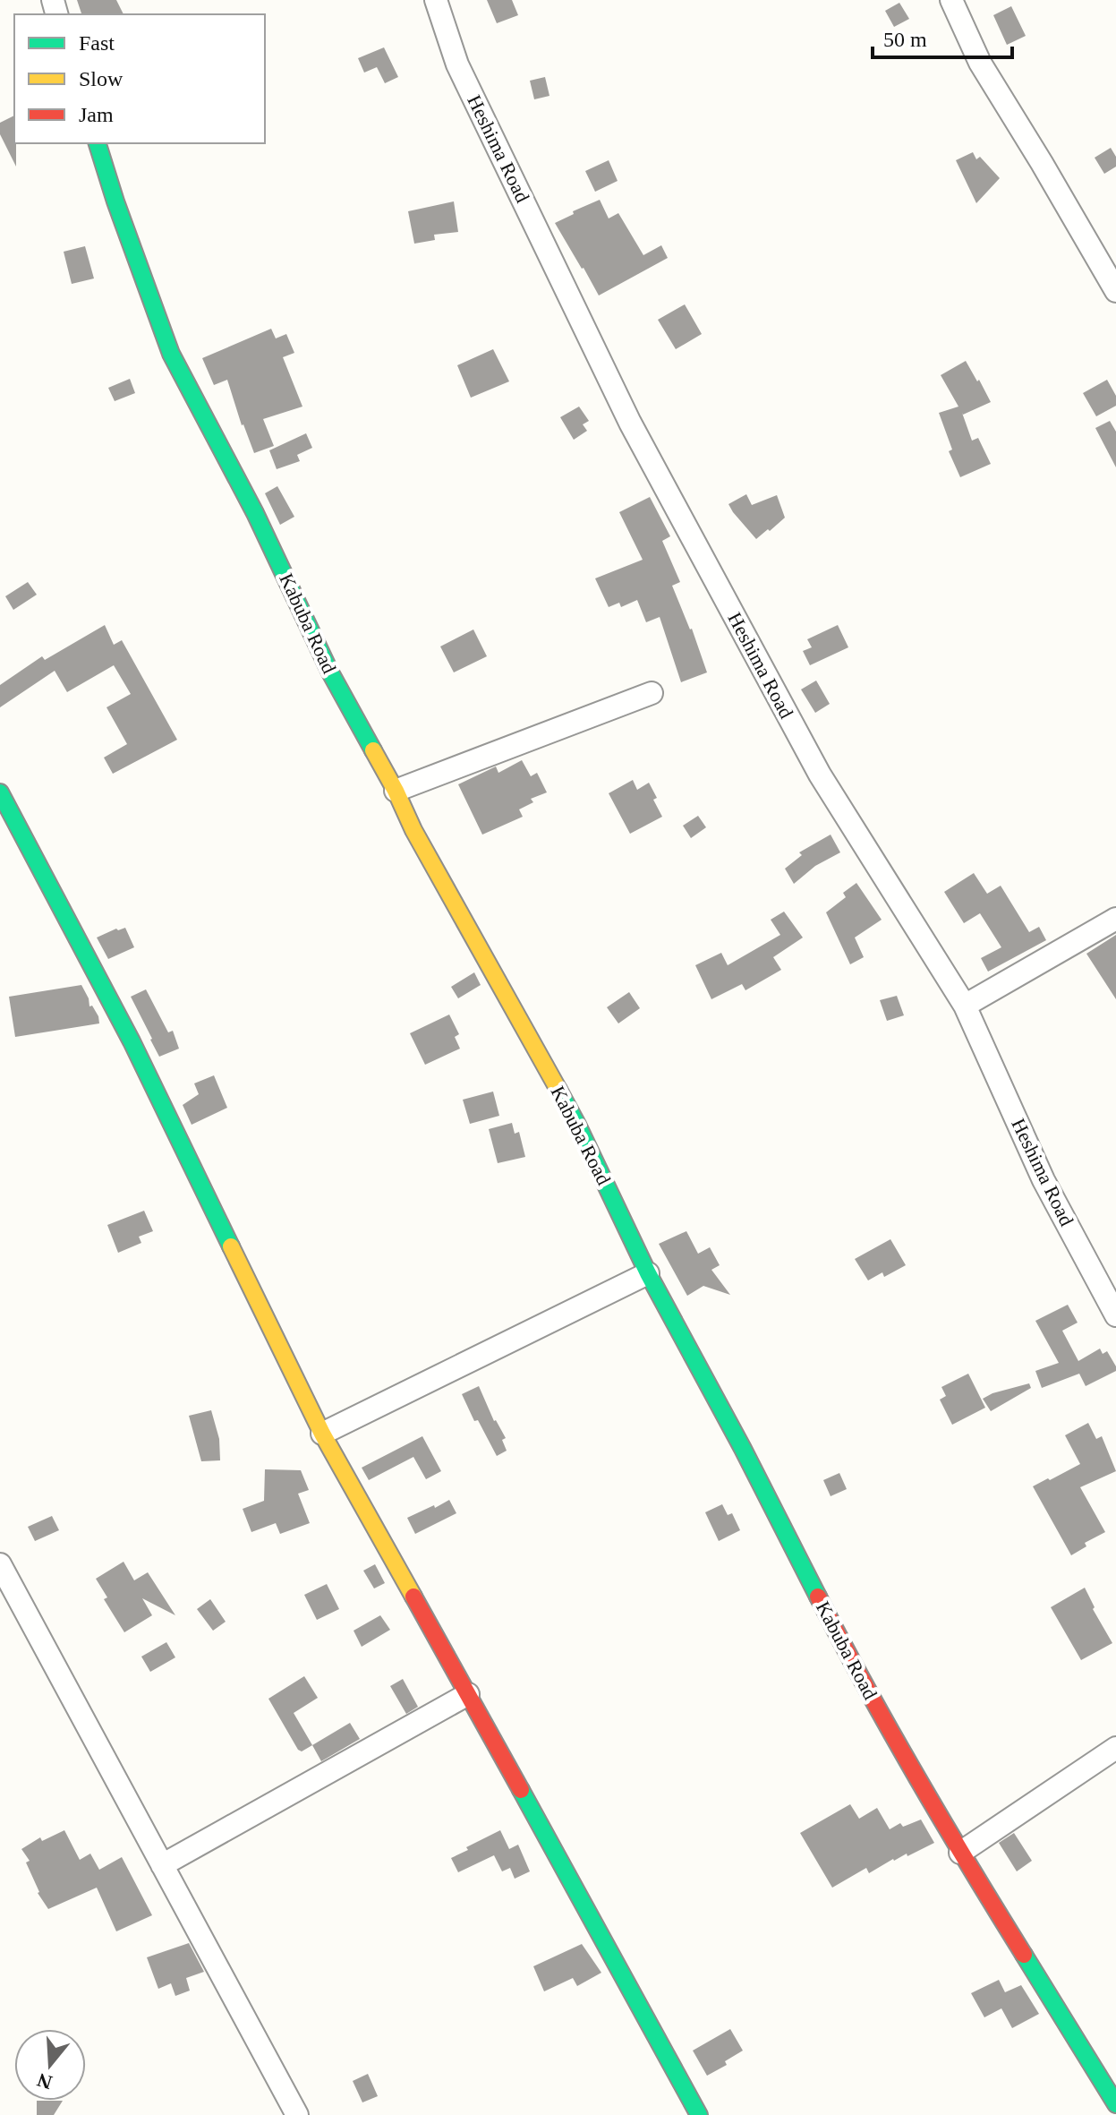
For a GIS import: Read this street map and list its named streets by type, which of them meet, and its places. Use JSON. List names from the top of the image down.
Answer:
{
  "streets": {
    "street": ["Heshima Road", "Kabuba Road"]
  },
  "legend": ["Fast", "Slow", "Jam"],
  "scale_bar": "50 m",
  "north": "bottom"
}
